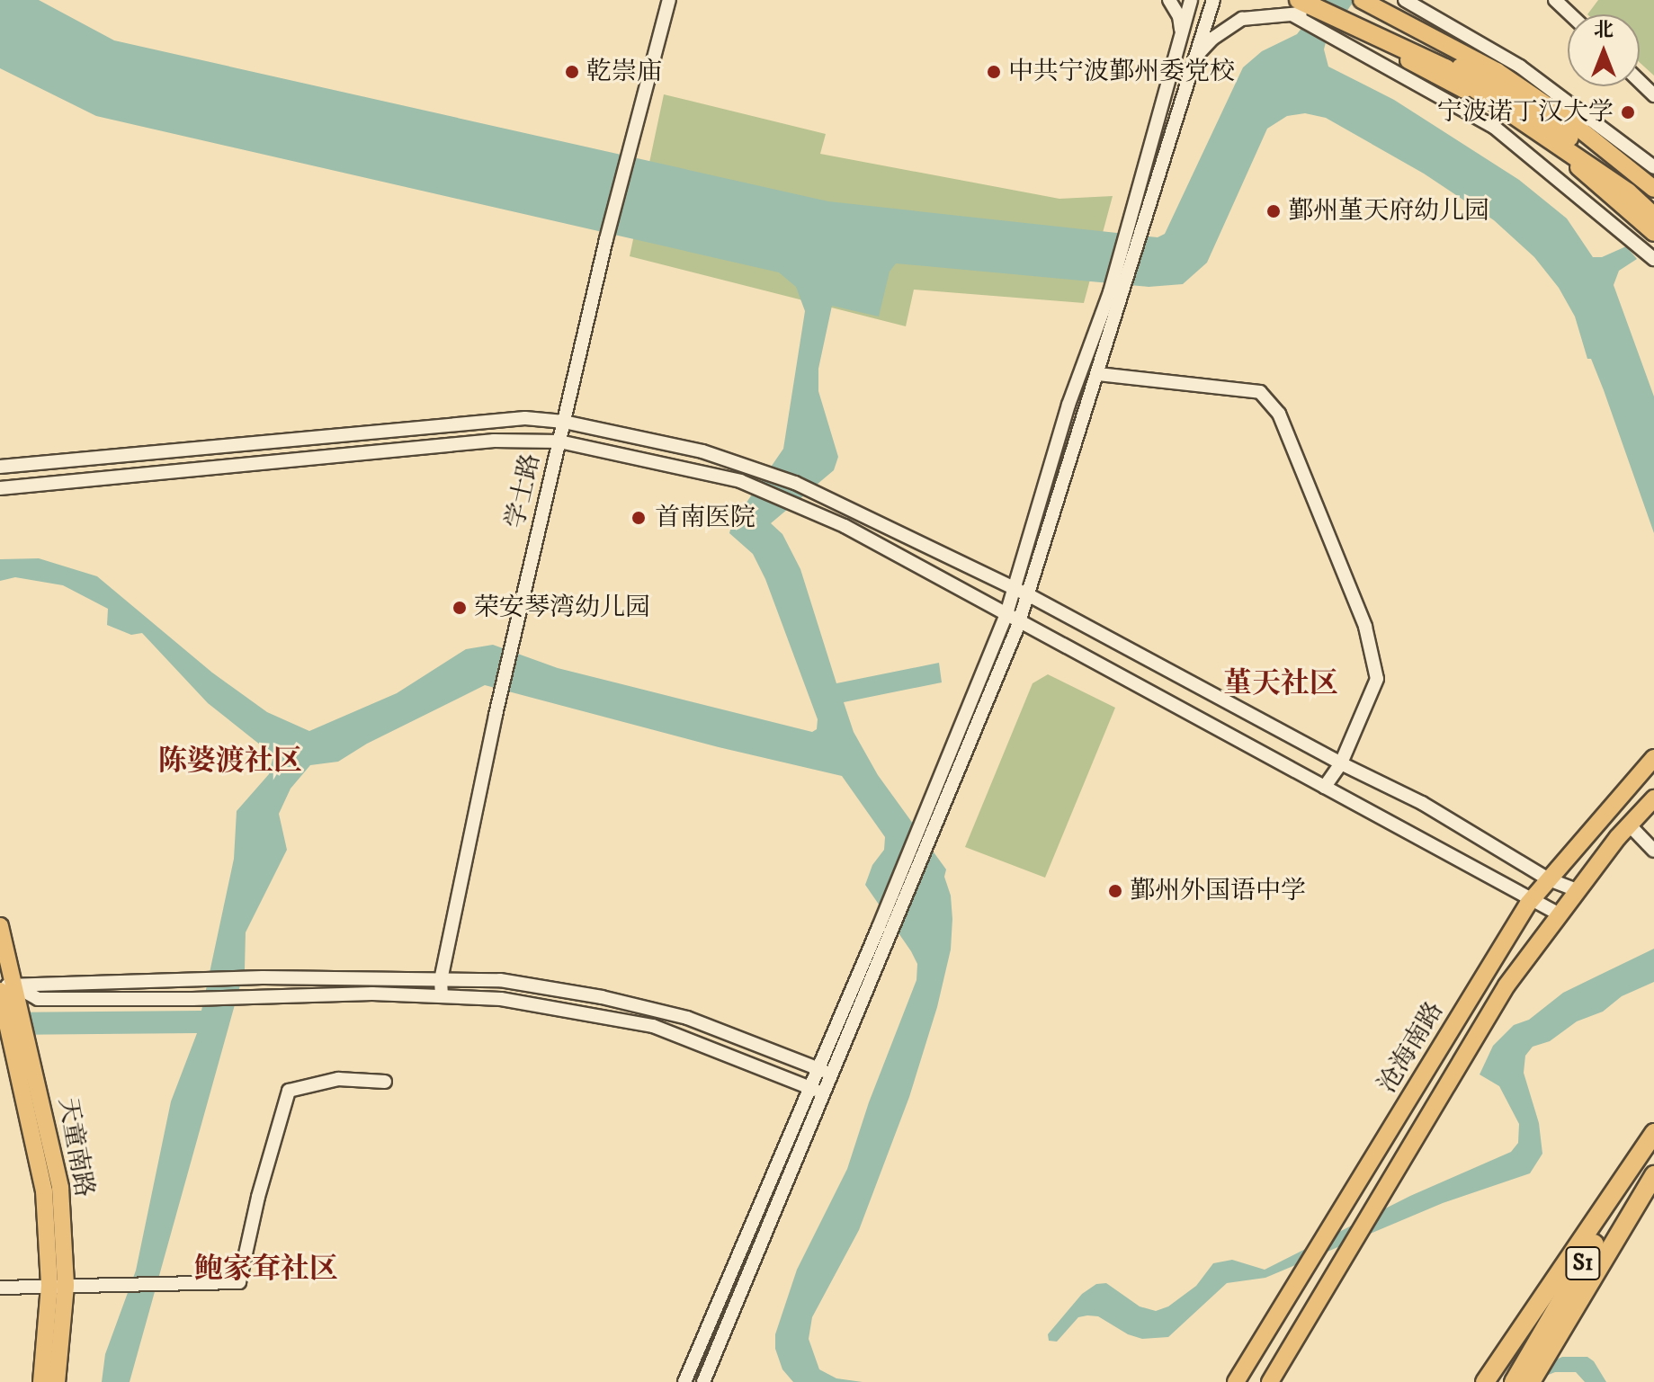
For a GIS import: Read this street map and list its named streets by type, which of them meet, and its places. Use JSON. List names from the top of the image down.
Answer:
{
  "streets": {
    "highway": ["S1"],
    "main road": ["沧海南路", "天童南路"],
    "street": ["学士路"]
  },
  "districts": ["堇天社区", "陈婆渡社区", "鲍家耷社区"],
  "places": [
    "乾崇庙",
    "中共宁波鄞州委党校",
    "宁波诺丁汉大学",
    "鄞州堇天府幼儿园",
    "首南医院",
    "荣安琴湾幼儿园",
    "鄞州外国语中学"
  ],
  "north": "top"
}
